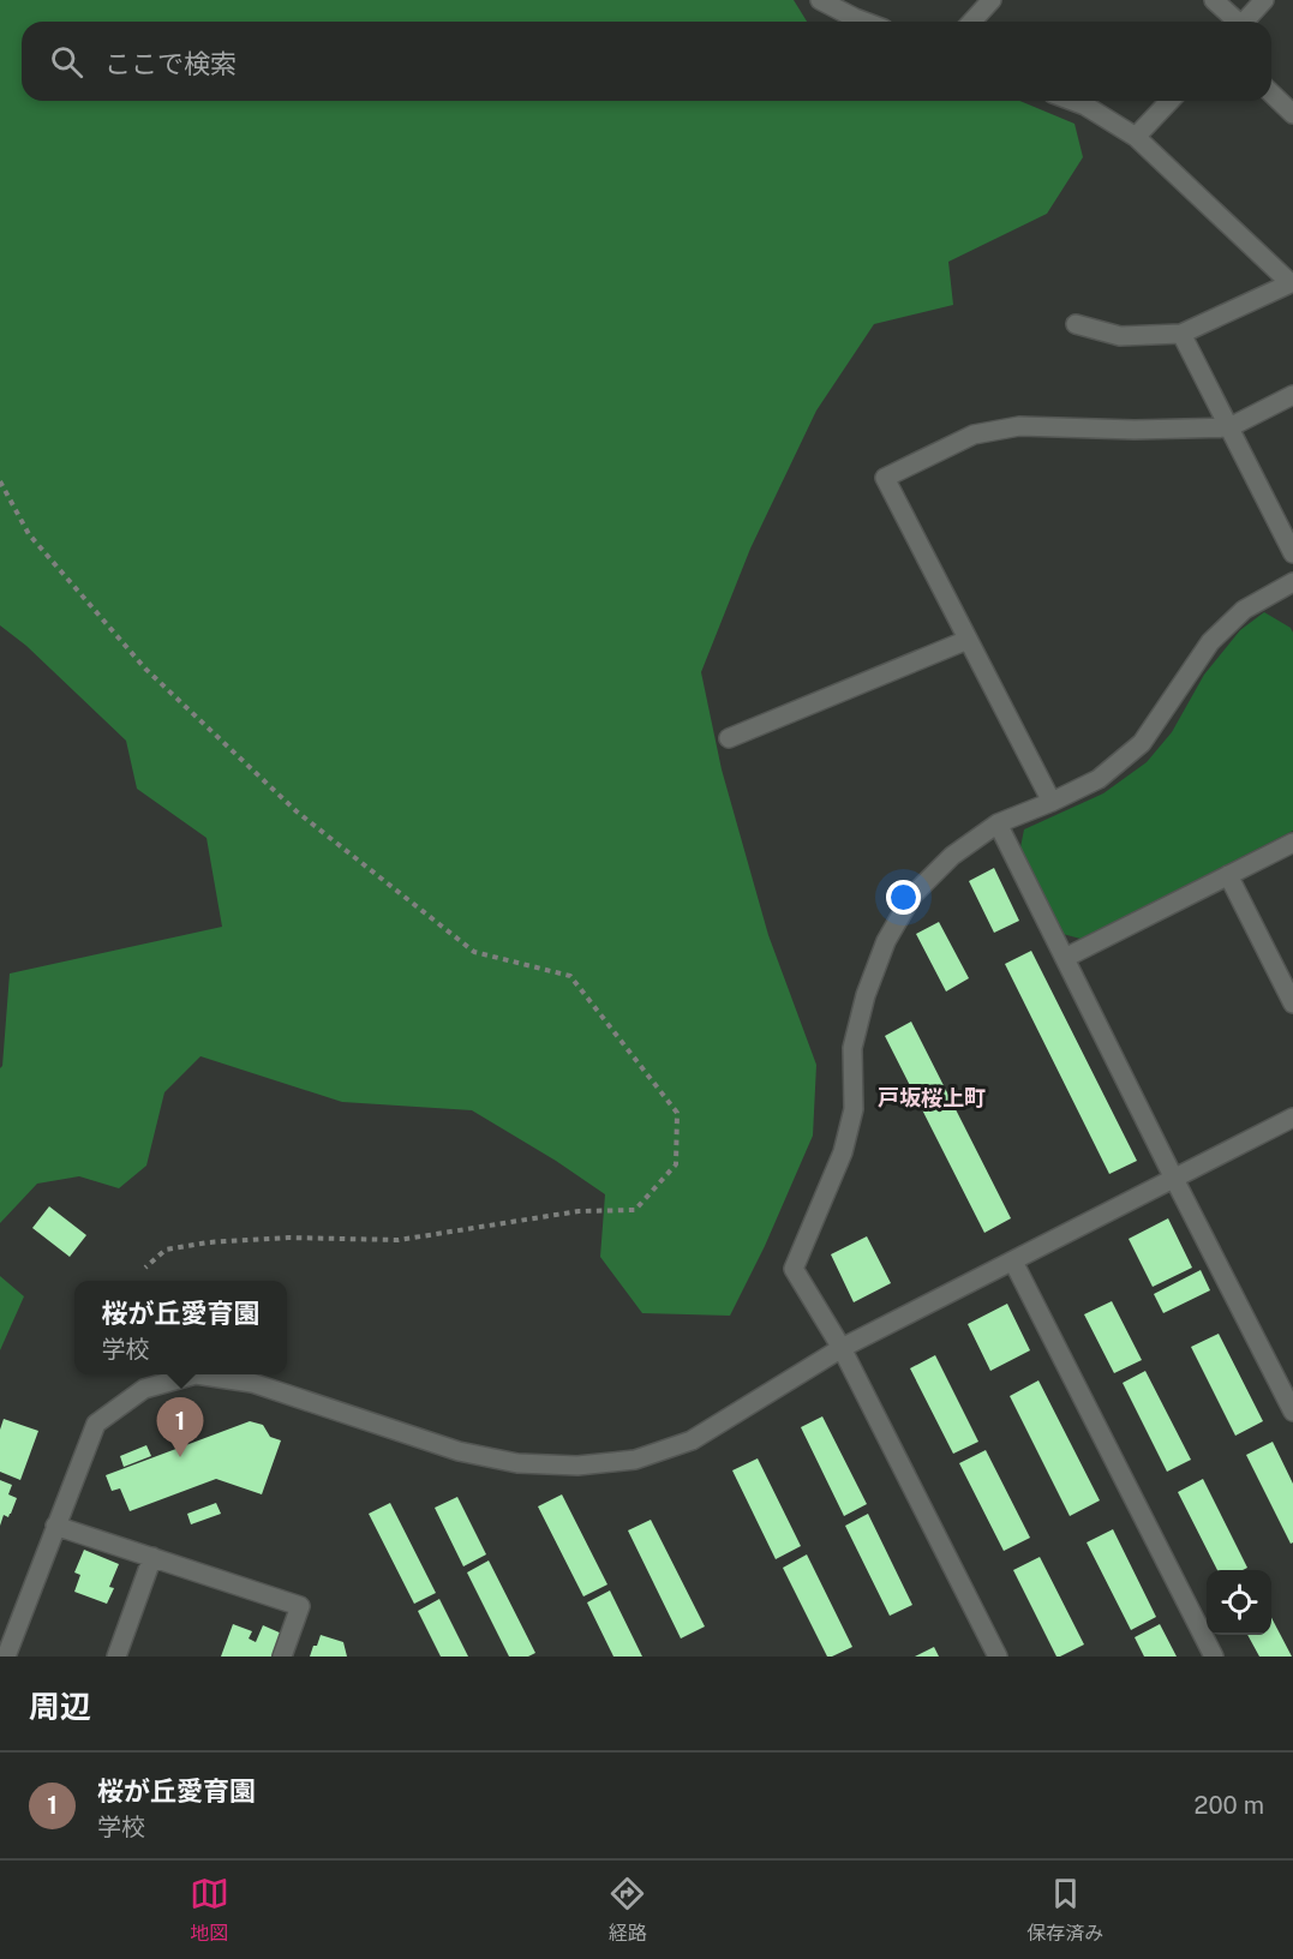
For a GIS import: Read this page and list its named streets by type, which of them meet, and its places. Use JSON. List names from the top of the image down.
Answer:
{
  "districts": ["戸坂桜上町"],
  "page": {
    "search": "ここで検索",
    "popup": ["桜が丘愛育園", "学校"],
    "pins": "1",
    "heading": "周辺",
    "list": [
      {
        "mark": "1",
        "name": "桜が丘愛育園",
        "note": "学校",
        "value": "200 m"
      }
    ],
    "nav": ["地図", "経路", "保存済み"]
  }
}
